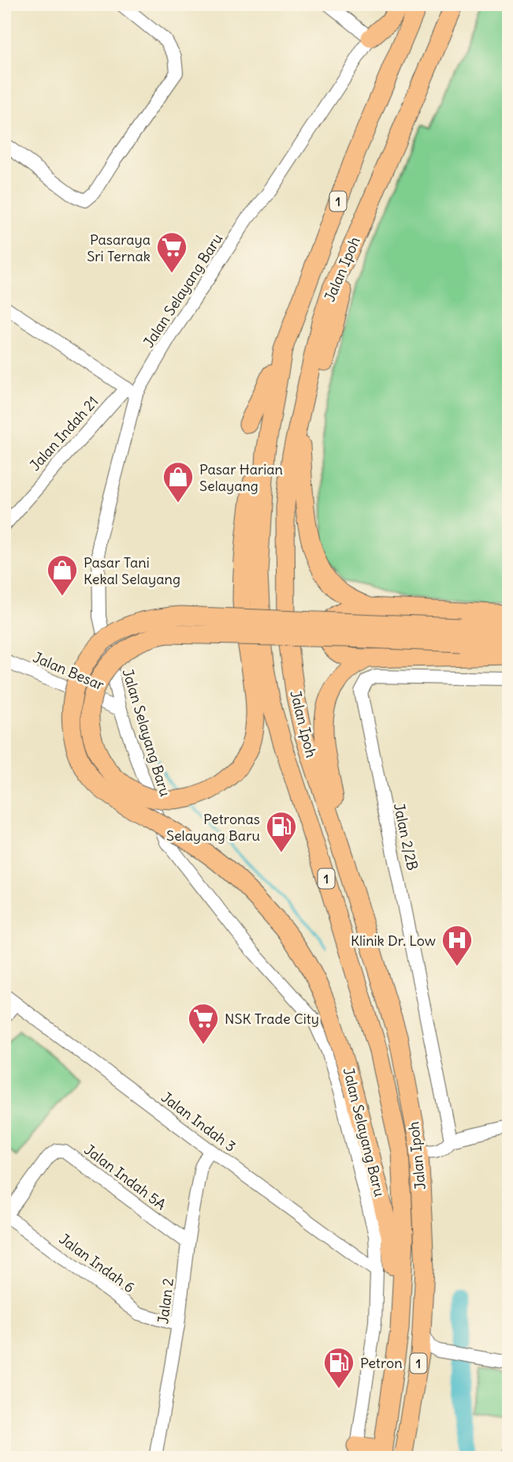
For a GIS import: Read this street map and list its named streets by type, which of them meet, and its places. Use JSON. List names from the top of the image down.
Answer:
{
  "streets": {
    "highway": ["1", "Jalan Ipoh"],
    "street": [
      "Jalan Selayang Baru",
      "Jalan Indah 21",
      "Jalan Besar",
      "Jalan 2/2B",
      "Jalan Indah 3",
      "Jalan Indah 5A",
      "Jalan Indah 6",
      "Jalan 2"
    ]
  },
  "crossings": [
    ["Jalan Selayang Baru", "Jalan Indah 21"],
    ["Jalan Selayang Baru", "Jalan Besar"],
    ["Jalan Selayang Baru", "Jalan Indah 3"],
    ["Jalan Indah 3", "Jalan 2"],
    ["Jalan Indah 5A", "Jalan Indah 6"],
    ["Jalan Indah 5A", "Jalan 2"],
    ["Jalan Indah 6", "Jalan 2"]
  ],
  "places": {
    "supermarket": ["Pasaraya Sri Ternak", "NSK Trade City"],
    "shop": ["Pasar Harian Selayang", "Pasar Tani Kekal Selayang"],
    "fuel station": ["Petronas Selayang Baru", "Petron"],
    "hospital": ["Klinik Dr. Low"]
  }
}
